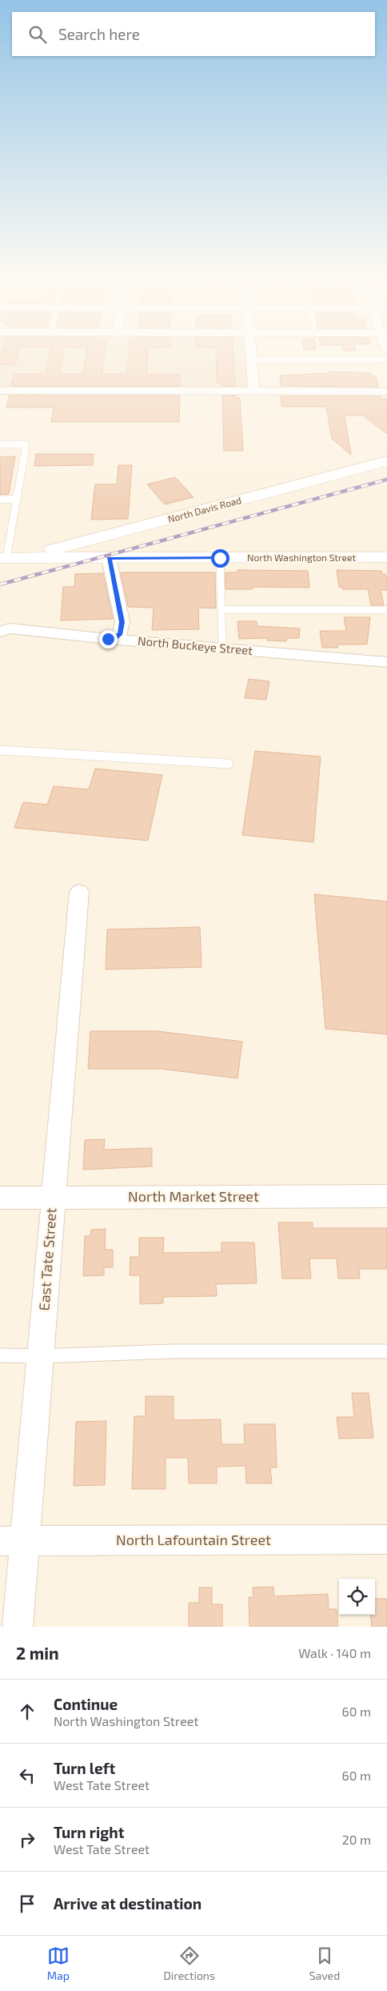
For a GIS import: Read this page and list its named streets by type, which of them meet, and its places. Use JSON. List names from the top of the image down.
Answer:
{
  "streets": {
    "street": [
      "North Davis Road",
      "North Washington Street",
      "North Buckeye Street",
      "North Market Street",
      "East Tate Street",
      "North Lafountain Street"
    ]
  },
  "crossings": [
    ["North Davis Road", "North Washington Street"],
    ["North Market Street", "East Tate Street"],
    ["East Tate Street", "North Lafountain Street"]
  ],
  "page": {
    "search": "Search here",
    "heading": ["2 min", "Walk · 140 m"],
    "list": [
      ["Continue", "North Washington Street", "60 m"],
      ["Turn left", "West Tate Street", "60 m"],
      ["Turn right", "West Tate Street", "20 m"],
      "Arrive at destination"
    ],
    "nav": ["Map", "Directions", "Saved"]
  }
}
